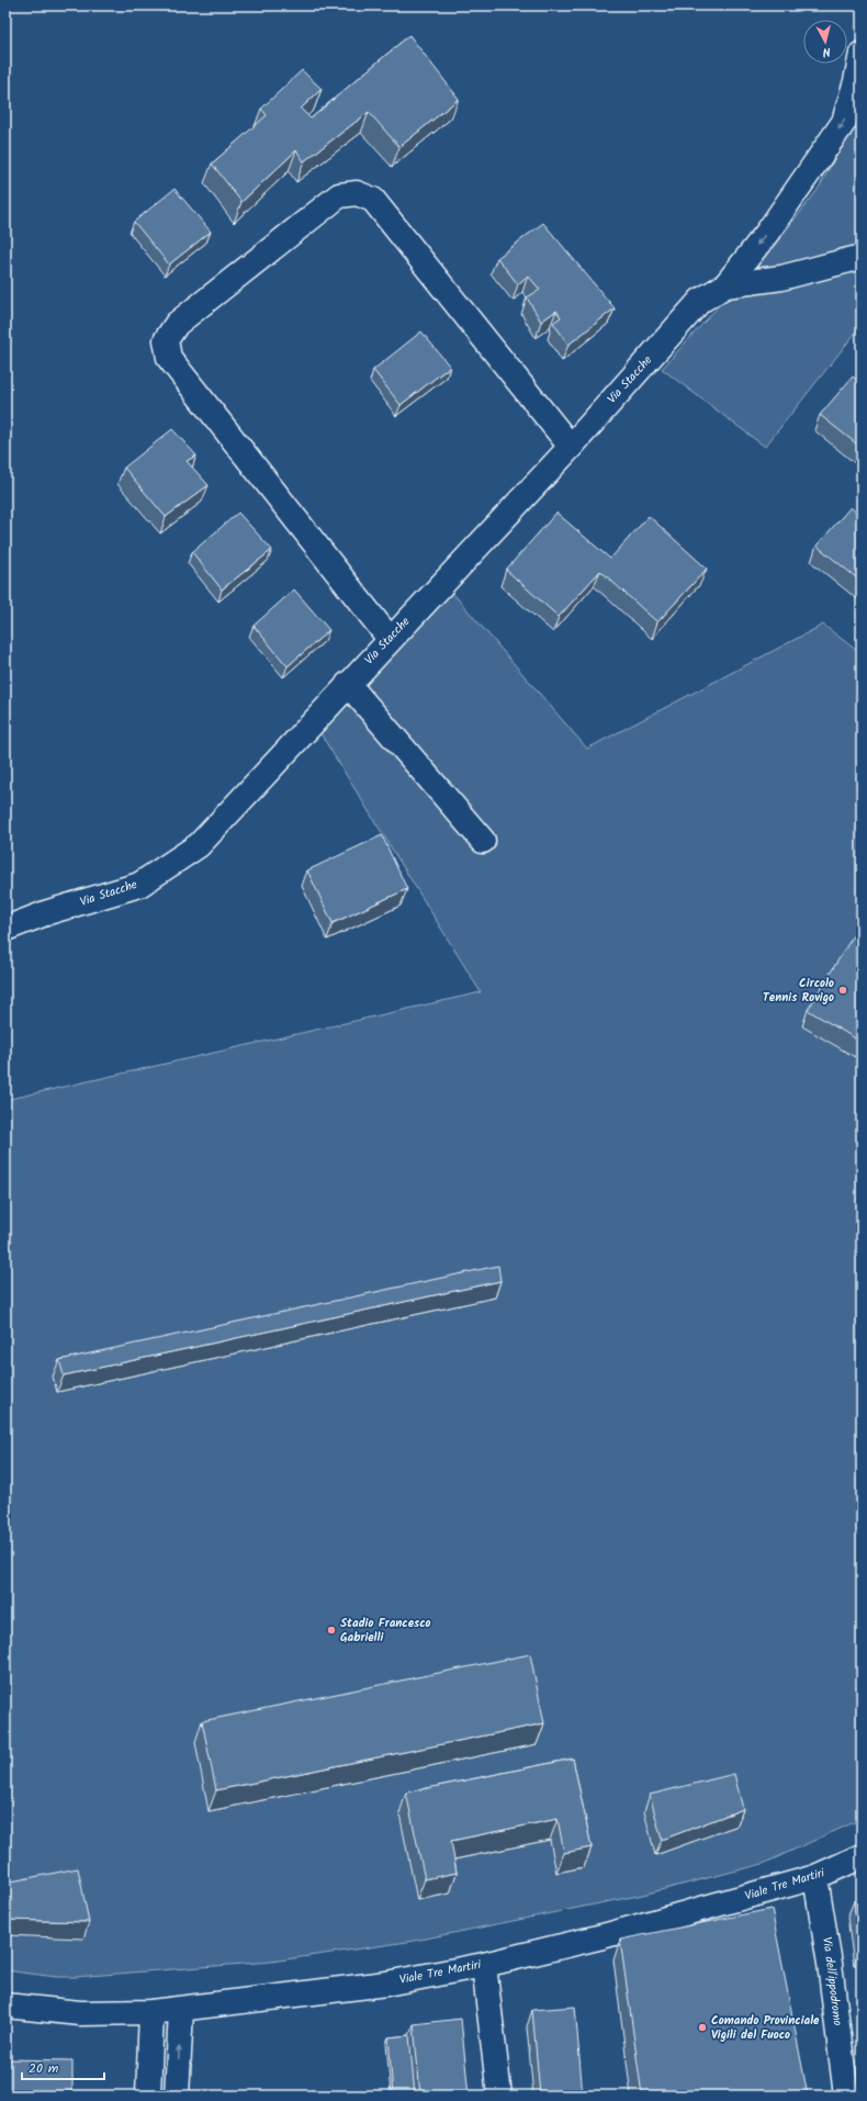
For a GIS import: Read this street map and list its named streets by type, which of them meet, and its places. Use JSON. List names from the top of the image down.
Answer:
{
  "streets": {
    "street": ["Via Stacche", "Viale Tre Martiri", "Via dell'ippodromo"]
  },
  "crossings": [
    ["Viale Tre Martiri", "Via dell'ippodromo"]
  ],
  "places": ["Circolo Tennis Rovigo", "Stadio Francesco Gabrielli", "Comando Provinciale Vigili del Fuoco"],
  "scale_bar": "20 m",
  "north": "bottom"
}
